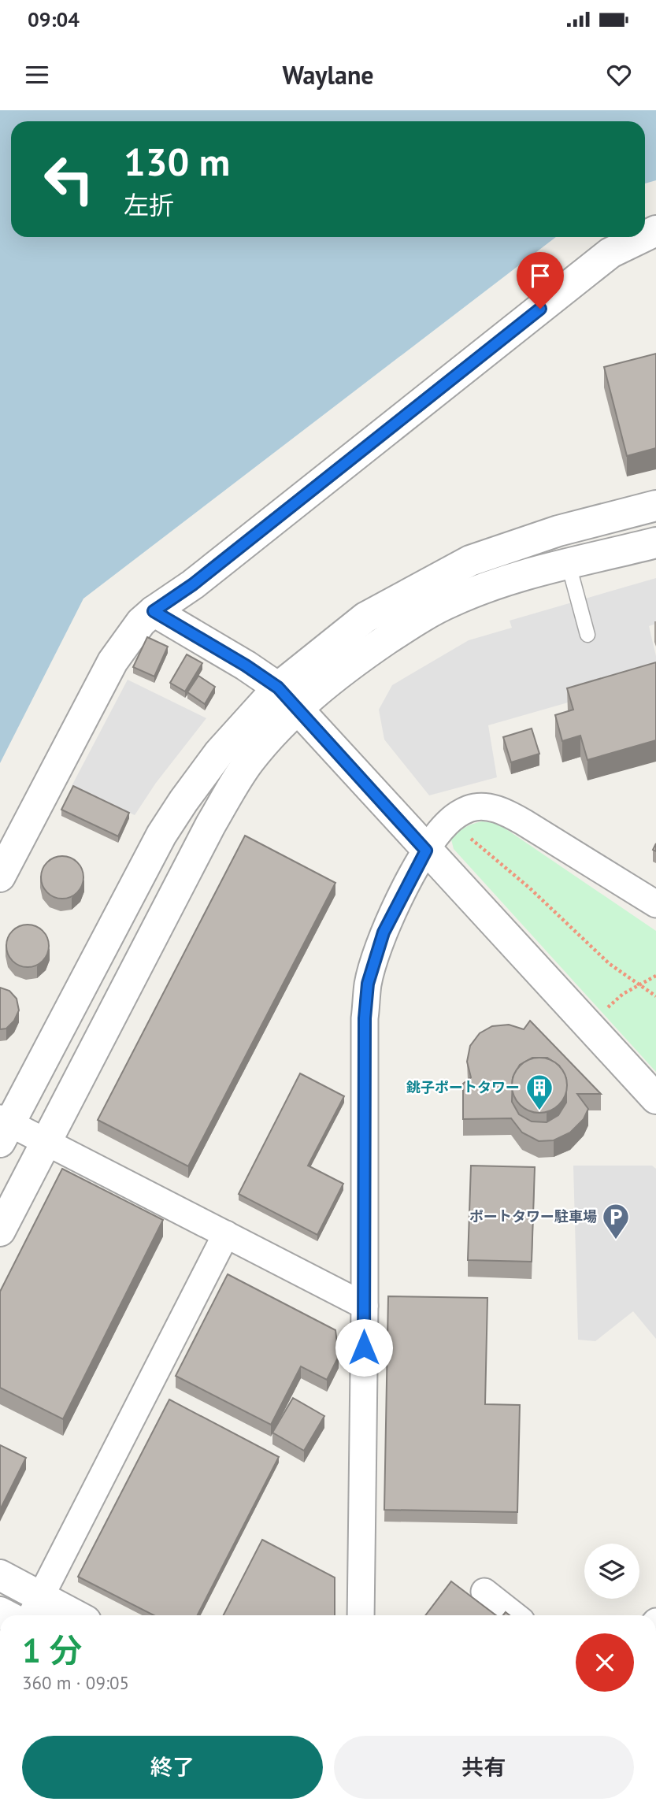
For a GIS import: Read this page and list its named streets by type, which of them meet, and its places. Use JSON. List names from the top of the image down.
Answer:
{
  "places": {
    "building": ["銚子ポートタワー"],
    "parking": ["ポートタワー駐車場"]
  },
  "page": {
    "status": "09:04",
    "header": "Waylane",
    "turn": ["130 m", "左折"],
    "heading": ["1 分", "360 m · 09:05"],
    "buttons": ["終了", "共有"]
  }
}
